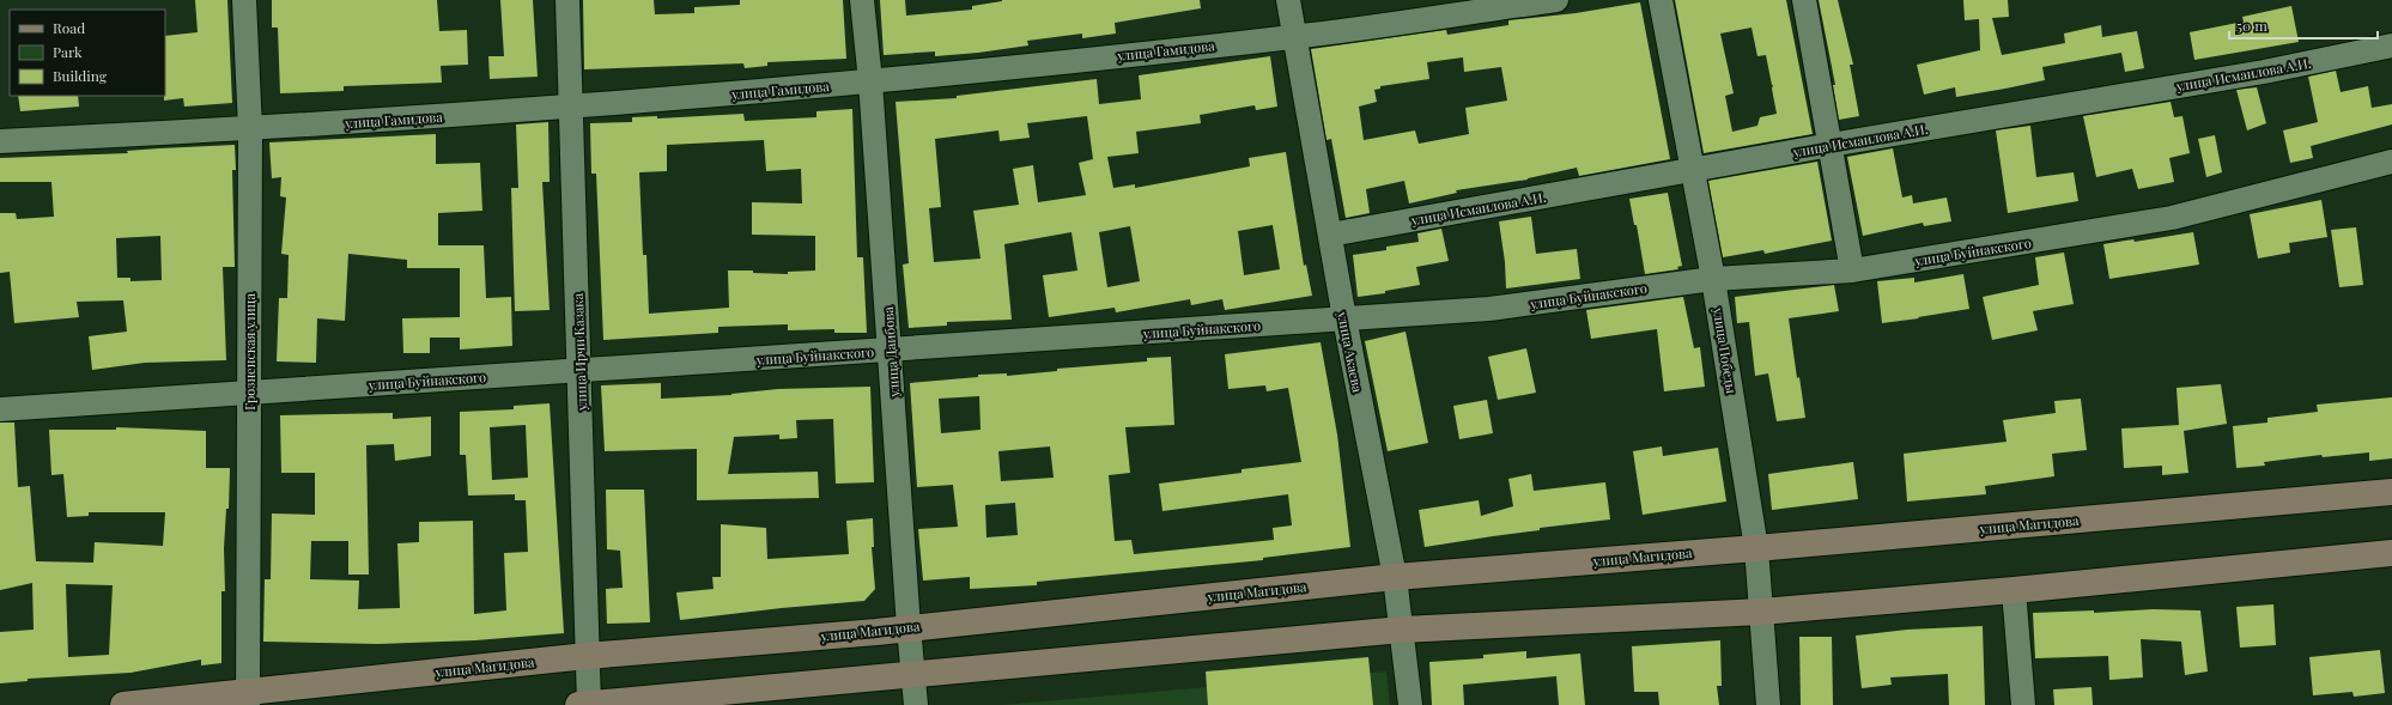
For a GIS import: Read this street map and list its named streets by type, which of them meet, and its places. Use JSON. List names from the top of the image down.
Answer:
{
  "streets": {
    "main road": ["улица Магидова"],
    "street": [
      "улица Гамидова",
      "улица Исмаилова А.И.",
      "улица Буйнакского",
      "улица Победы",
      "Грозненская улица",
      "улица Ирчи Казака",
      "улица Даибова",
      "улица Акаева"
    ]
  },
  "crossings": [
    ["улица Гамидова", "Грозненская улица"],
    ["улица Гамидова", "улица Ирчи Казака"],
    ["улица Гамидова", "улица Даибова"],
    ["улица Гамидова", "улица Акаева"],
    ["улица Исмаилова А.И.", "улица Победы"],
    ["улица Исмаилова А.И.", "улица Акаева"],
    ["улица Буйнакского", "улица Победы"],
    ["улица Буйнакского", "Грозненская улица"],
    ["улица Буйнакского", "улица Ирчи Казака"],
    ["улица Буйнакского", "улица Даибова"],
    ["улица Буйнакского", "улица Акаева"],
    ["улица Победы", "улица Магидова"],
    ["Грозненская улица", "улица Магидова"],
    ["улица Ирчи Казака", "улица Магидова"],
    ["улица Даибова", "улица Магидова"],
    ["улица Акаева", "улица Магидова"]
  ],
  "legend": ["Road", "Park", "Building"],
  "scale_bar": "50 m"
}
